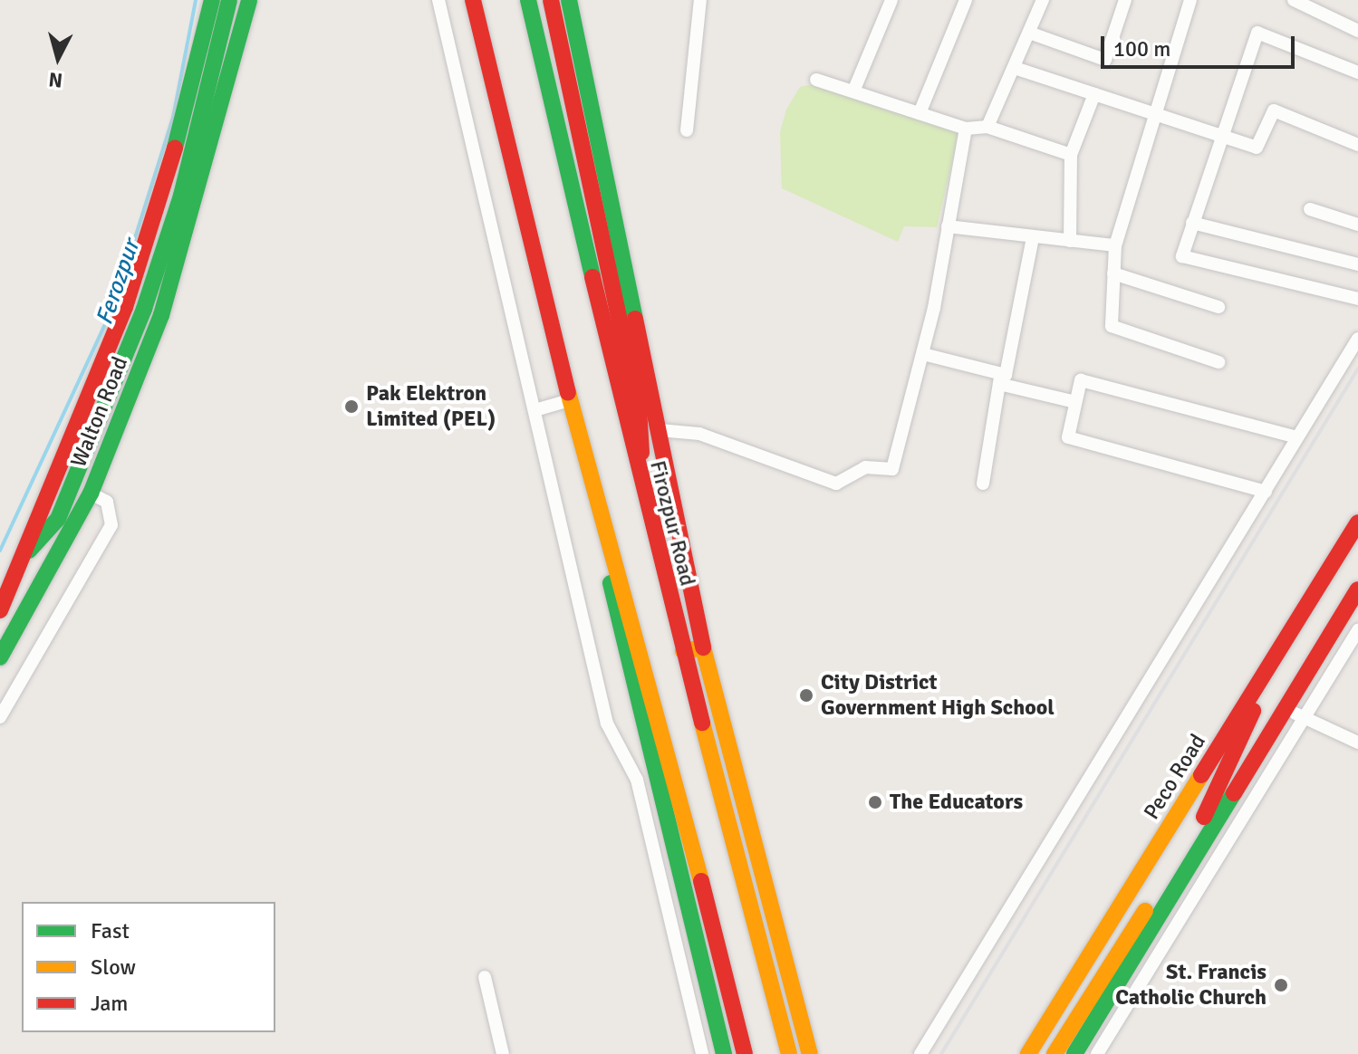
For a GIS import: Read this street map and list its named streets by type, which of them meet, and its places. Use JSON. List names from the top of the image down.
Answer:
{
  "streets": {
    "main road": ["Walton Road", "Firozpur Road", "Peco Road"]
  },
  "water": ["Ferozpur"],
  "places": [
    "Pak Elektron Limited (PEL)",
    "City District Government High School",
    "The Educators",
    "St. Francis Catholic Church"
  ],
  "legend": ["Fast", "Slow", "Jam"],
  "scale_bar": "100 m",
  "north": "bottom"
}
